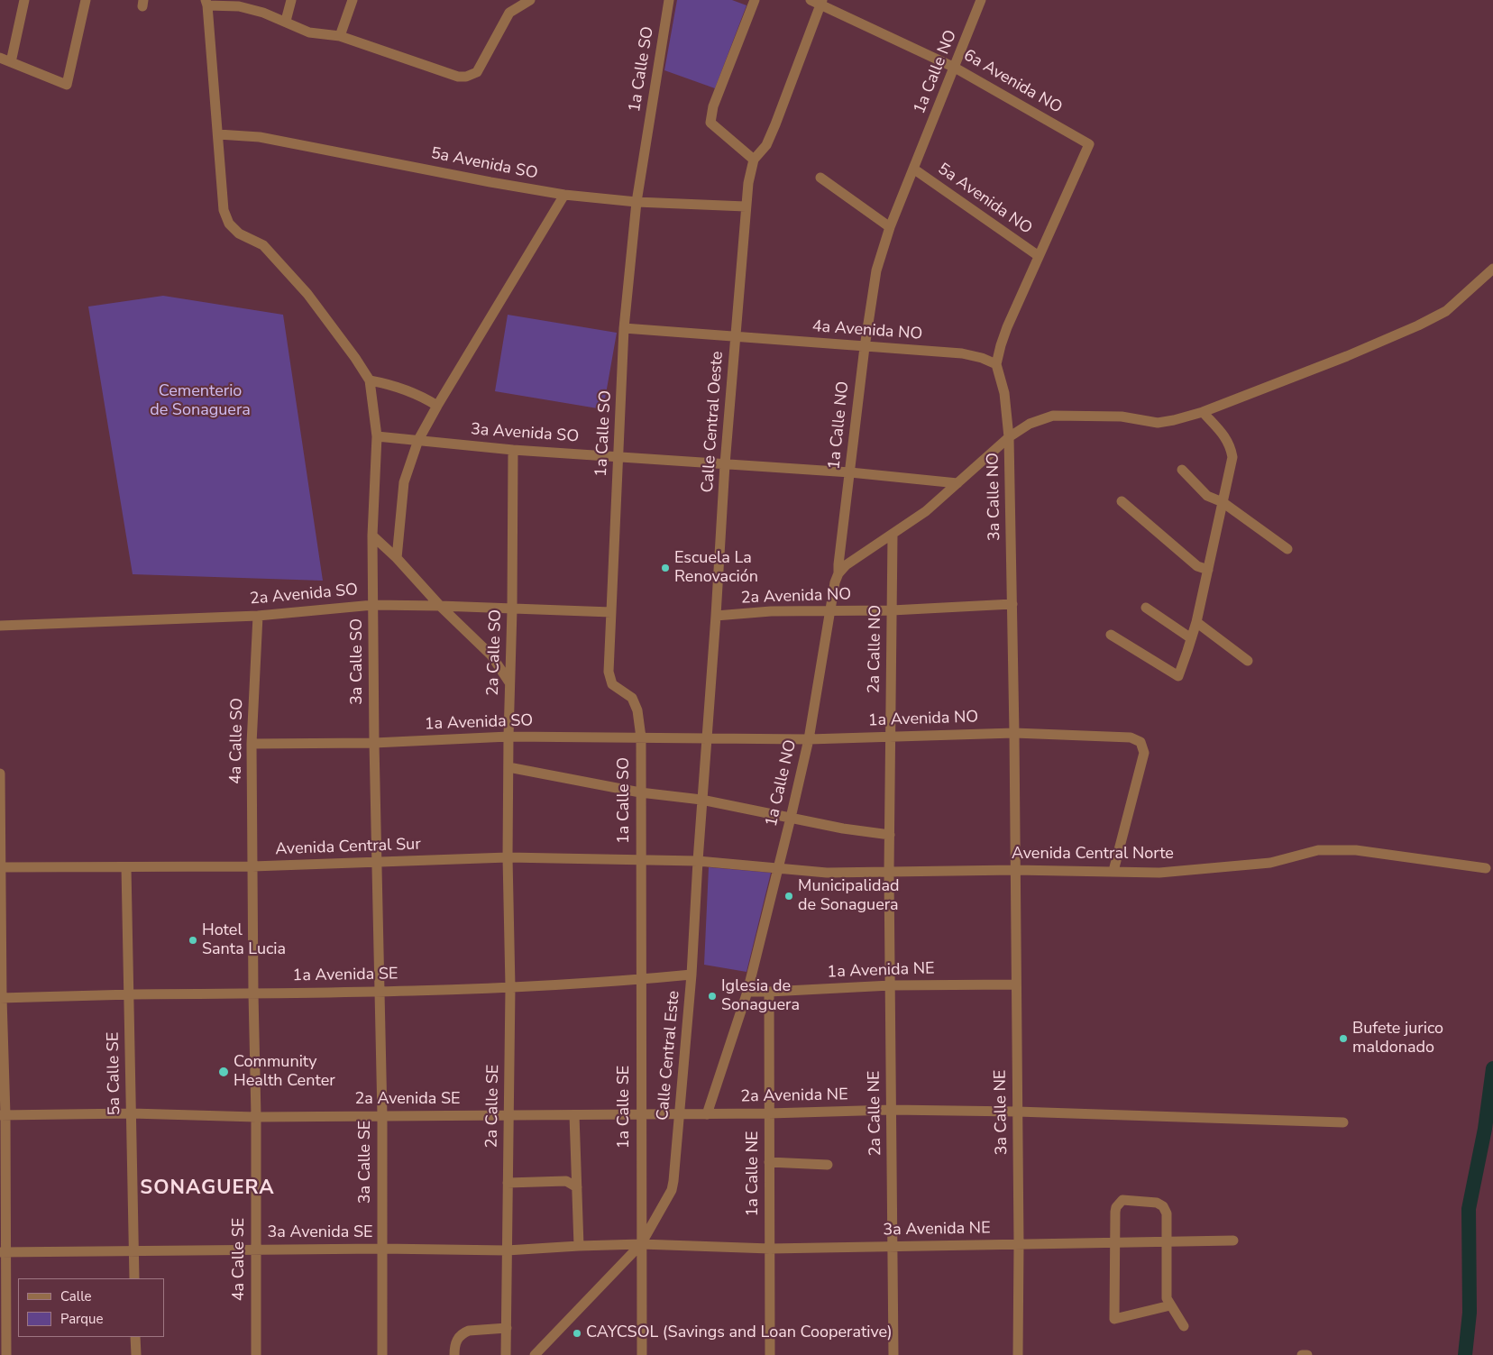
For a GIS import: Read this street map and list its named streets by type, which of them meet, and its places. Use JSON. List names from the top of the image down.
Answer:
{
  "streets": {
    "street": [
      "1a Calle SO",
      "1a Calle NO",
      "6a Avenida NO",
      "5a Avenida SO",
      "5a Avenida NO",
      "4a Avenida NO",
      "Calle Central Oeste",
      "3a Avenida SO",
      "3a Calle NO",
      "2a Avenida SO",
      "2a Avenida NO",
      "2a Calle NO",
      "2a Calle SO",
      "3a Calle SO",
      "1a Avenida NO",
      "1a Avenida SO",
      "4a Calle SO",
      "Avenida Central Sur",
      "Avenida Central Norte",
      "1a Avenida NE",
      "1a Avenida SE",
      "Calle Central Este",
      "5a Calle SE",
      "2a Avenida NE",
      "2a Avenida SE",
      "2a Calle SE",
      "1a Calle SE",
      "3a Calle NE",
      "2a Calle NE",
      "3a Calle SE",
      "1a Calle NE",
      "3a Avenida NE",
      "3a Avenida SE",
      "4a Calle SE"
    ]
  },
  "crossings": [
    ["1a Calle SO", "5a Avenida SO"],
    ["1a Calle SO", "4a Avenida NO"],
    ["1a Calle SO", "3a Avenida SO"],
    ["1a Calle SO", "2a Avenida SO"],
    ["1a Calle SO", "1a Avenida SO"],
    ["1a Calle SO", "Avenida Central Sur"],
    ["1a Calle SO", "1a Calle SE"],
    ["1a Calle NO", "6a Avenida NO"],
    ["1a Calle NO", "5a Avenida NO"],
    ["1a Calle NO", "4a Avenida NO"],
    ["1a Calle NO", "3a Avenida SO"],
    ["1a Calle NO", "2a Avenida NO"],
    ["1a Calle NO", "1a Avenida NO"],
    ["1a Calle NO", "Avenida Central Norte"],
    ["6a Avenida NO", "5a Avenida NO"],
    ["6a Avenida NO", "Calle Central Oeste"],
    ["5a Avenida SO", "Calle Central Oeste"],
    ["4a Avenida NO", "Calle Central Oeste"],
    ["4a Avenida NO", "3a Calle NO"],
    ["Calle Central Oeste", "3a Avenida SO"],
    ["Calle Central Oeste", "2a Avenida NO"],
    ["Calle Central Oeste", "1a Avenida NO"],
    ["Calle Central Oeste", "1a Avenida SO"],
    ["Calle Central Oeste", "Avenida Central Sur"],
    ["Calle Central Oeste", "Avenida Central Norte"],
    ["Calle Central Oeste", "Calle Central Este"],
    ["3a Avenida SO", "2a Calle SO"],
    ["3a Avenida SO", "3a Calle SO"],
    ["3a Calle NO", "2a Avenida NO"],
    ["3a Calle NO", "1a Avenida NO"],
    ["3a Calle NO", "Avenida Central Norte"],
    ["3a Calle NO", "3a Calle NE"],
    ["2a Avenida SO", "2a Calle SO"],
    ["2a Avenida SO", "3a Calle SO"],
    ["2a Avenida SO", "4a Calle SO"],
    ["2a Avenida NO", "2a Calle NO"],
    ["2a Calle NO", "1a Avenida NO"],
    ["2a Calle NO", "Avenida Central Norte"],
    ["2a Calle NO", "2a Calle NE"],
    ["2a Calle SO", "1a Avenida SO"],
    ["2a Calle SO", "Avenida Central Sur"],
    ["2a Calle SO", "2a Calle SE"],
    ["3a Calle SO", "1a Avenida SO"],
    ["3a Calle SO", "Avenida Central Sur"],
    ["3a Calle SO", "3a Calle SE"],
    ["1a Avenida NO", "1a Avenida SO"],
    ["1a Avenida NO", "Avenida Central Norte"],
    ["1a Avenida SO", "4a Calle SO"],
    ["4a Calle SO", "Avenida Central Sur"],
    ["4a Calle SO", "4a Calle SE"],
    ["Avenida Central Sur", "Avenida Central Norte"],
    ["Avenida Central Sur", "Calle Central Este"],
    ["Avenida Central Sur", "5a Calle SE"],
    ["Avenida Central Sur", "2a Calle SE"],
    ["Avenida Central Sur", "1a Calle SE"],
    ["Avenida Central Sur", "3a Calle SE"],
    ["Avenida Central Sur", "4a Calle SE"],
    ["Avenida Central Norte", "Calle Central Este"],
    ["Avenida Central Norte", "3a Calle NE"],
    ["Avenida Central Norte", "2a Calle NE"],
    ["1a Avenida NE", "3a Calle NE"],
    ["1a Avenida NE", "2a Calle NE"],
    ["1a Avenida NE", "1a Calle NE"],
    ["1a Avenida SE", "Calle Central Este"],
    ["1a Avenida SE", "5a Calle SE"],
    ["1a Avenida SE", "2a Calle SE"],
    ["1a Avenida SE", "1a Calle SE"],
    ["1a Avenida SE", "3a Calle SE"],
    ["1a Avenida SE", "4a Calle SE"],
    ["Calle Central Este", "2a Avenida NE"],
    ["Calle Central Este", "2a Avenida SE"],
    ["Calle Central Este", "1a Calle SE"],
    ["Calle Central Este", "3a Avenida NE"],
    ["Calle Central Este", "3a Avenida SE"],
    ["5a Calle SE", "2a Avenida SE"],
    ["5a Calle SE", "3a Avenida SE"],
    ["2a Avenida NE", "2a Avenida SE"],
    ["2a Avenida NE", "3a Calle NE"],
    ["2a Avenida NE", "2a Calle NE"],
    ["2a Avenida NE", "1a Calle NE"],
    ["2a Avenida SE", "2a Calle SE"],
    ["2a Avenida SE", "1a Calle SE"],
    ["2a Avenida SE", "3a Calle SE"],
    ["2a Avenida SE", "4a Calle SE"],
    ["2a Calle SE", "3a Avenida SE"],
    ["1a Calle SE", "3a Avenida NE"],
    ["1a Calle SE", "3a Avenida SE"],
    ["3a Calle NE", "3a Avenida NE"],
    ["2a Calle NE", "3a Avenida NE"],
    ["3a Calle SE", "3a Avenida SE"],
    ["1a Calle NE", "3a Avenida NE"],
    ["3a Avenida NE", "3a Avenida SE"],
    ["3a Avenida SE", "4a Calle SE"]
  ],
  "districts": ["SONAGUERA"],
  "parks": ["Cementerio de Sonaguera"],
  "places": [
    "Escuela La Renovación",
    "Municipalidad de Sonaguera",
    "Hotel Santa Lucia",
    "Iglesia de Sonaguera",
    "Bufete jurico maldonado",
    "Community Health Center",
    "CAYCSOL (Savings and Loan Cooperative)"
  ],
  "legend": ["Calle", "Parque"]
}
